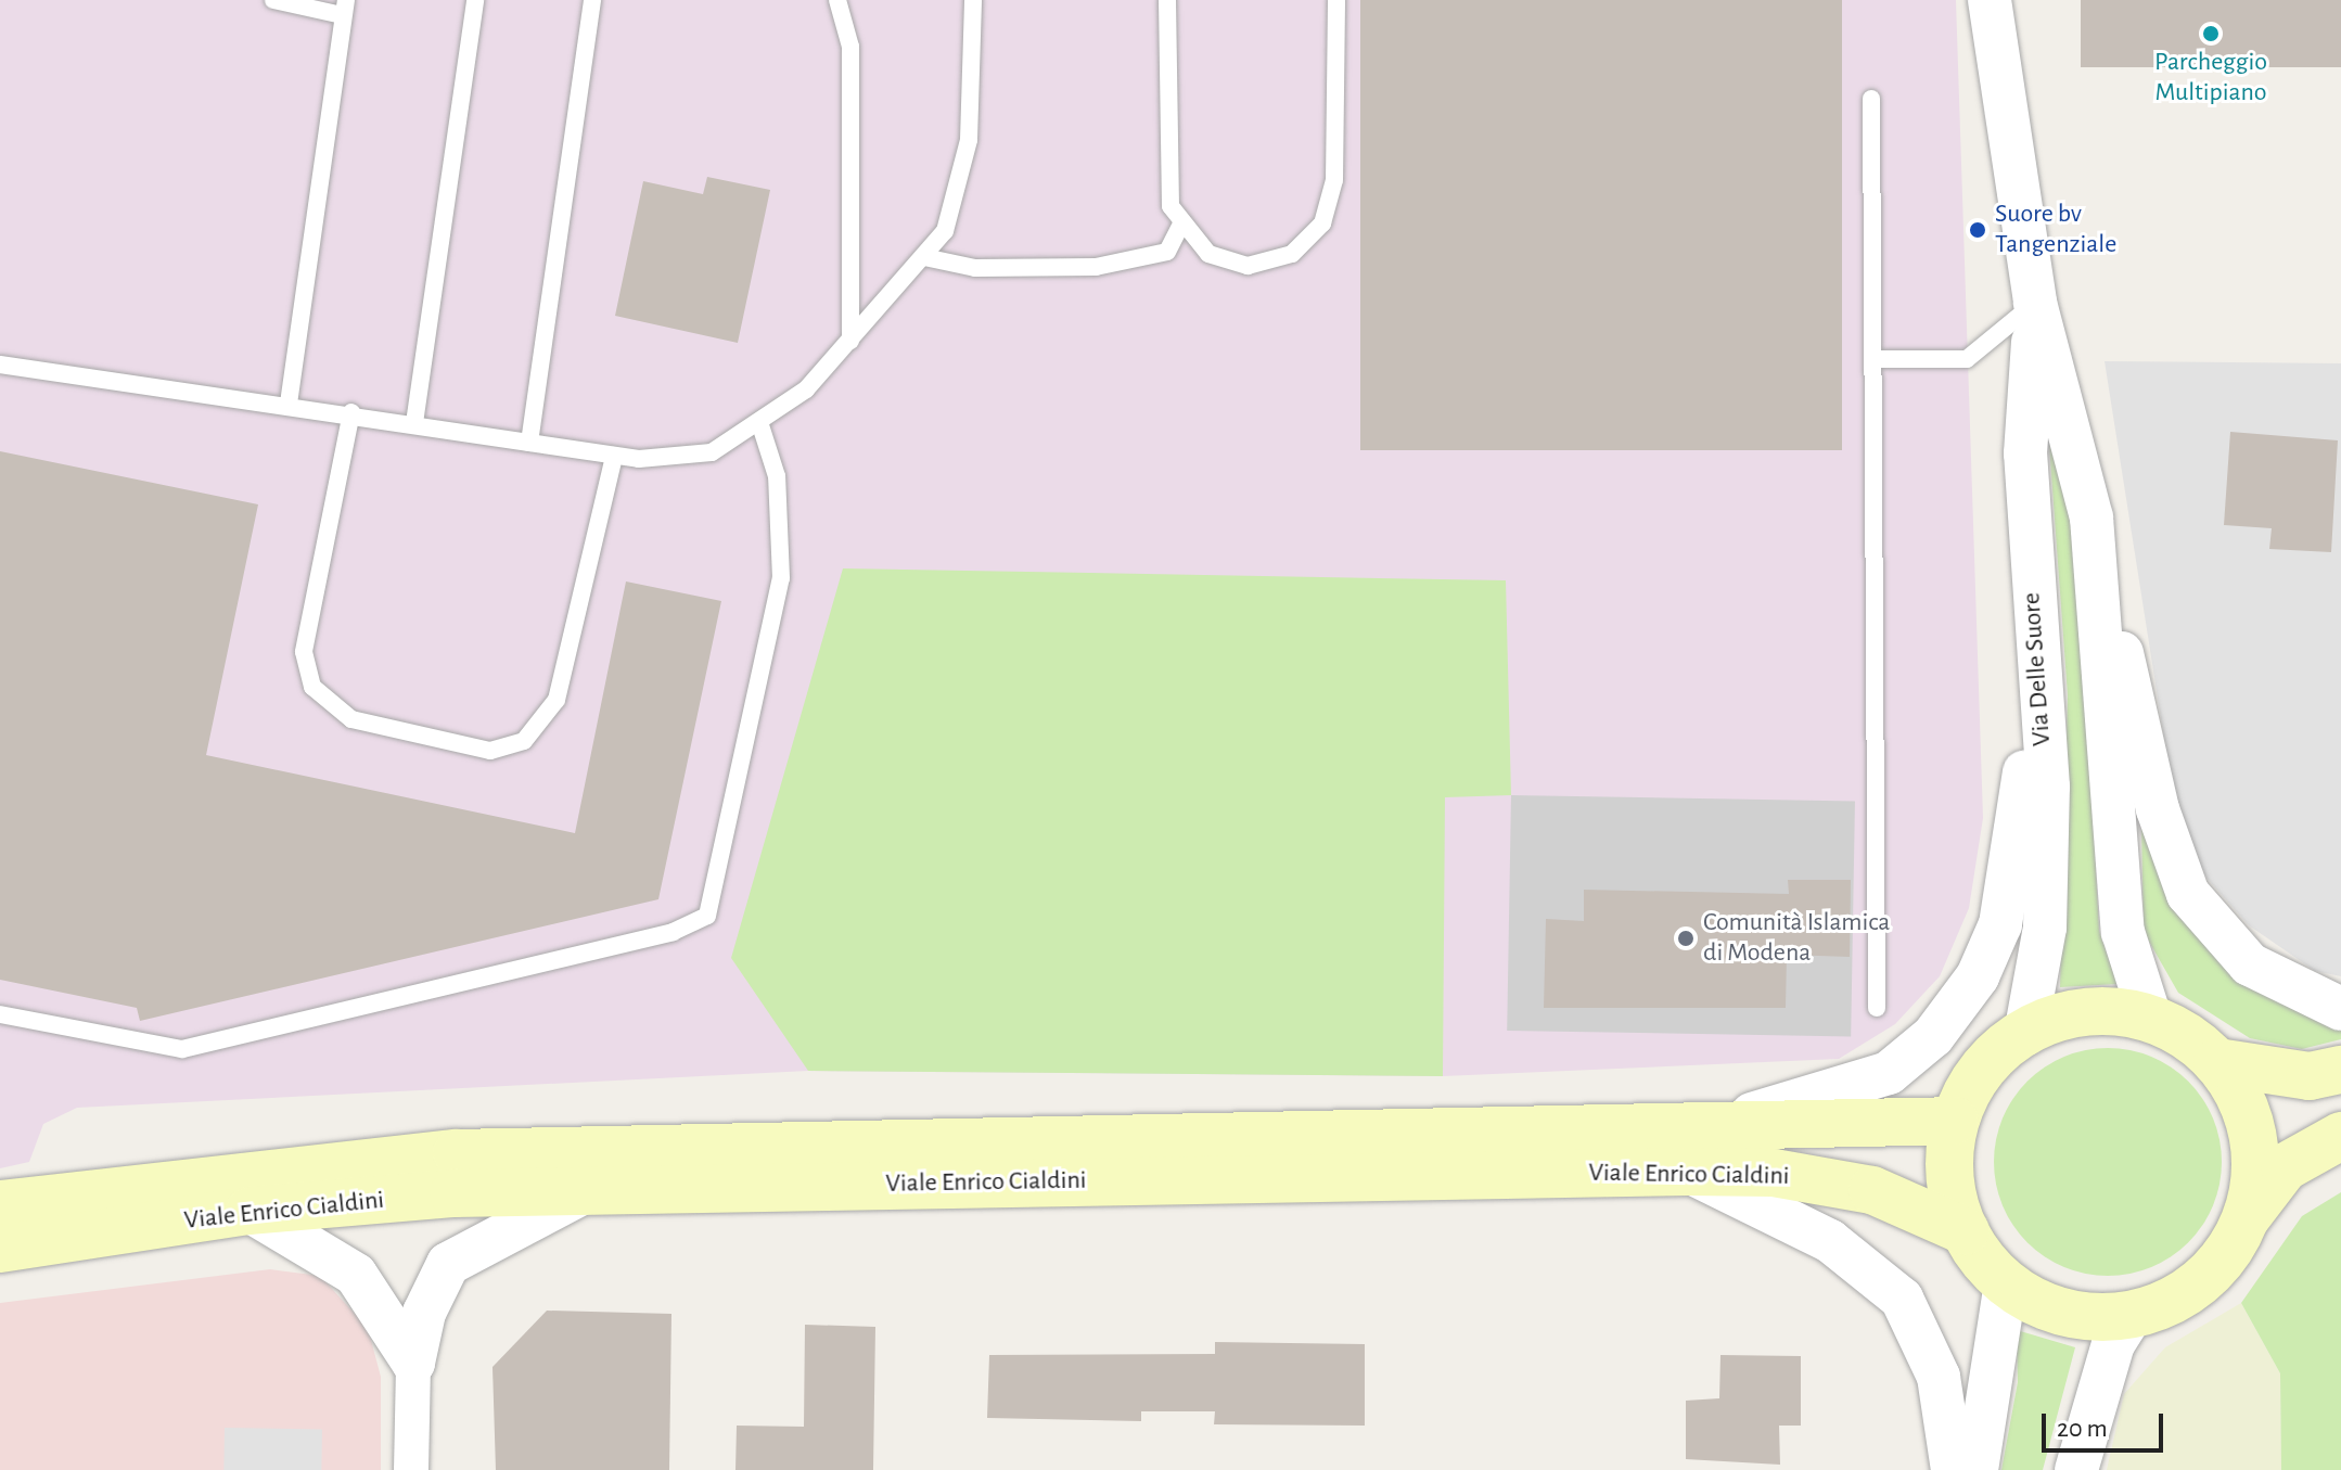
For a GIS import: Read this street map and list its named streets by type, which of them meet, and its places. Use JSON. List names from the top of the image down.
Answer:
{
  "streets": {
    "main road": ["Viale Enrico Cialdini"],
    "street": ["Via Delle Suore"]
  },
  "crossings": [
    ["Via Delle Suore", "Viale Enrico Cialdini"]
  ],
  "places": ["Parcheggio Multipiano", "Suore bv Tangenziale", "Comunità Islamica di Modena"],
  "scale_bar": "20 m"
}
